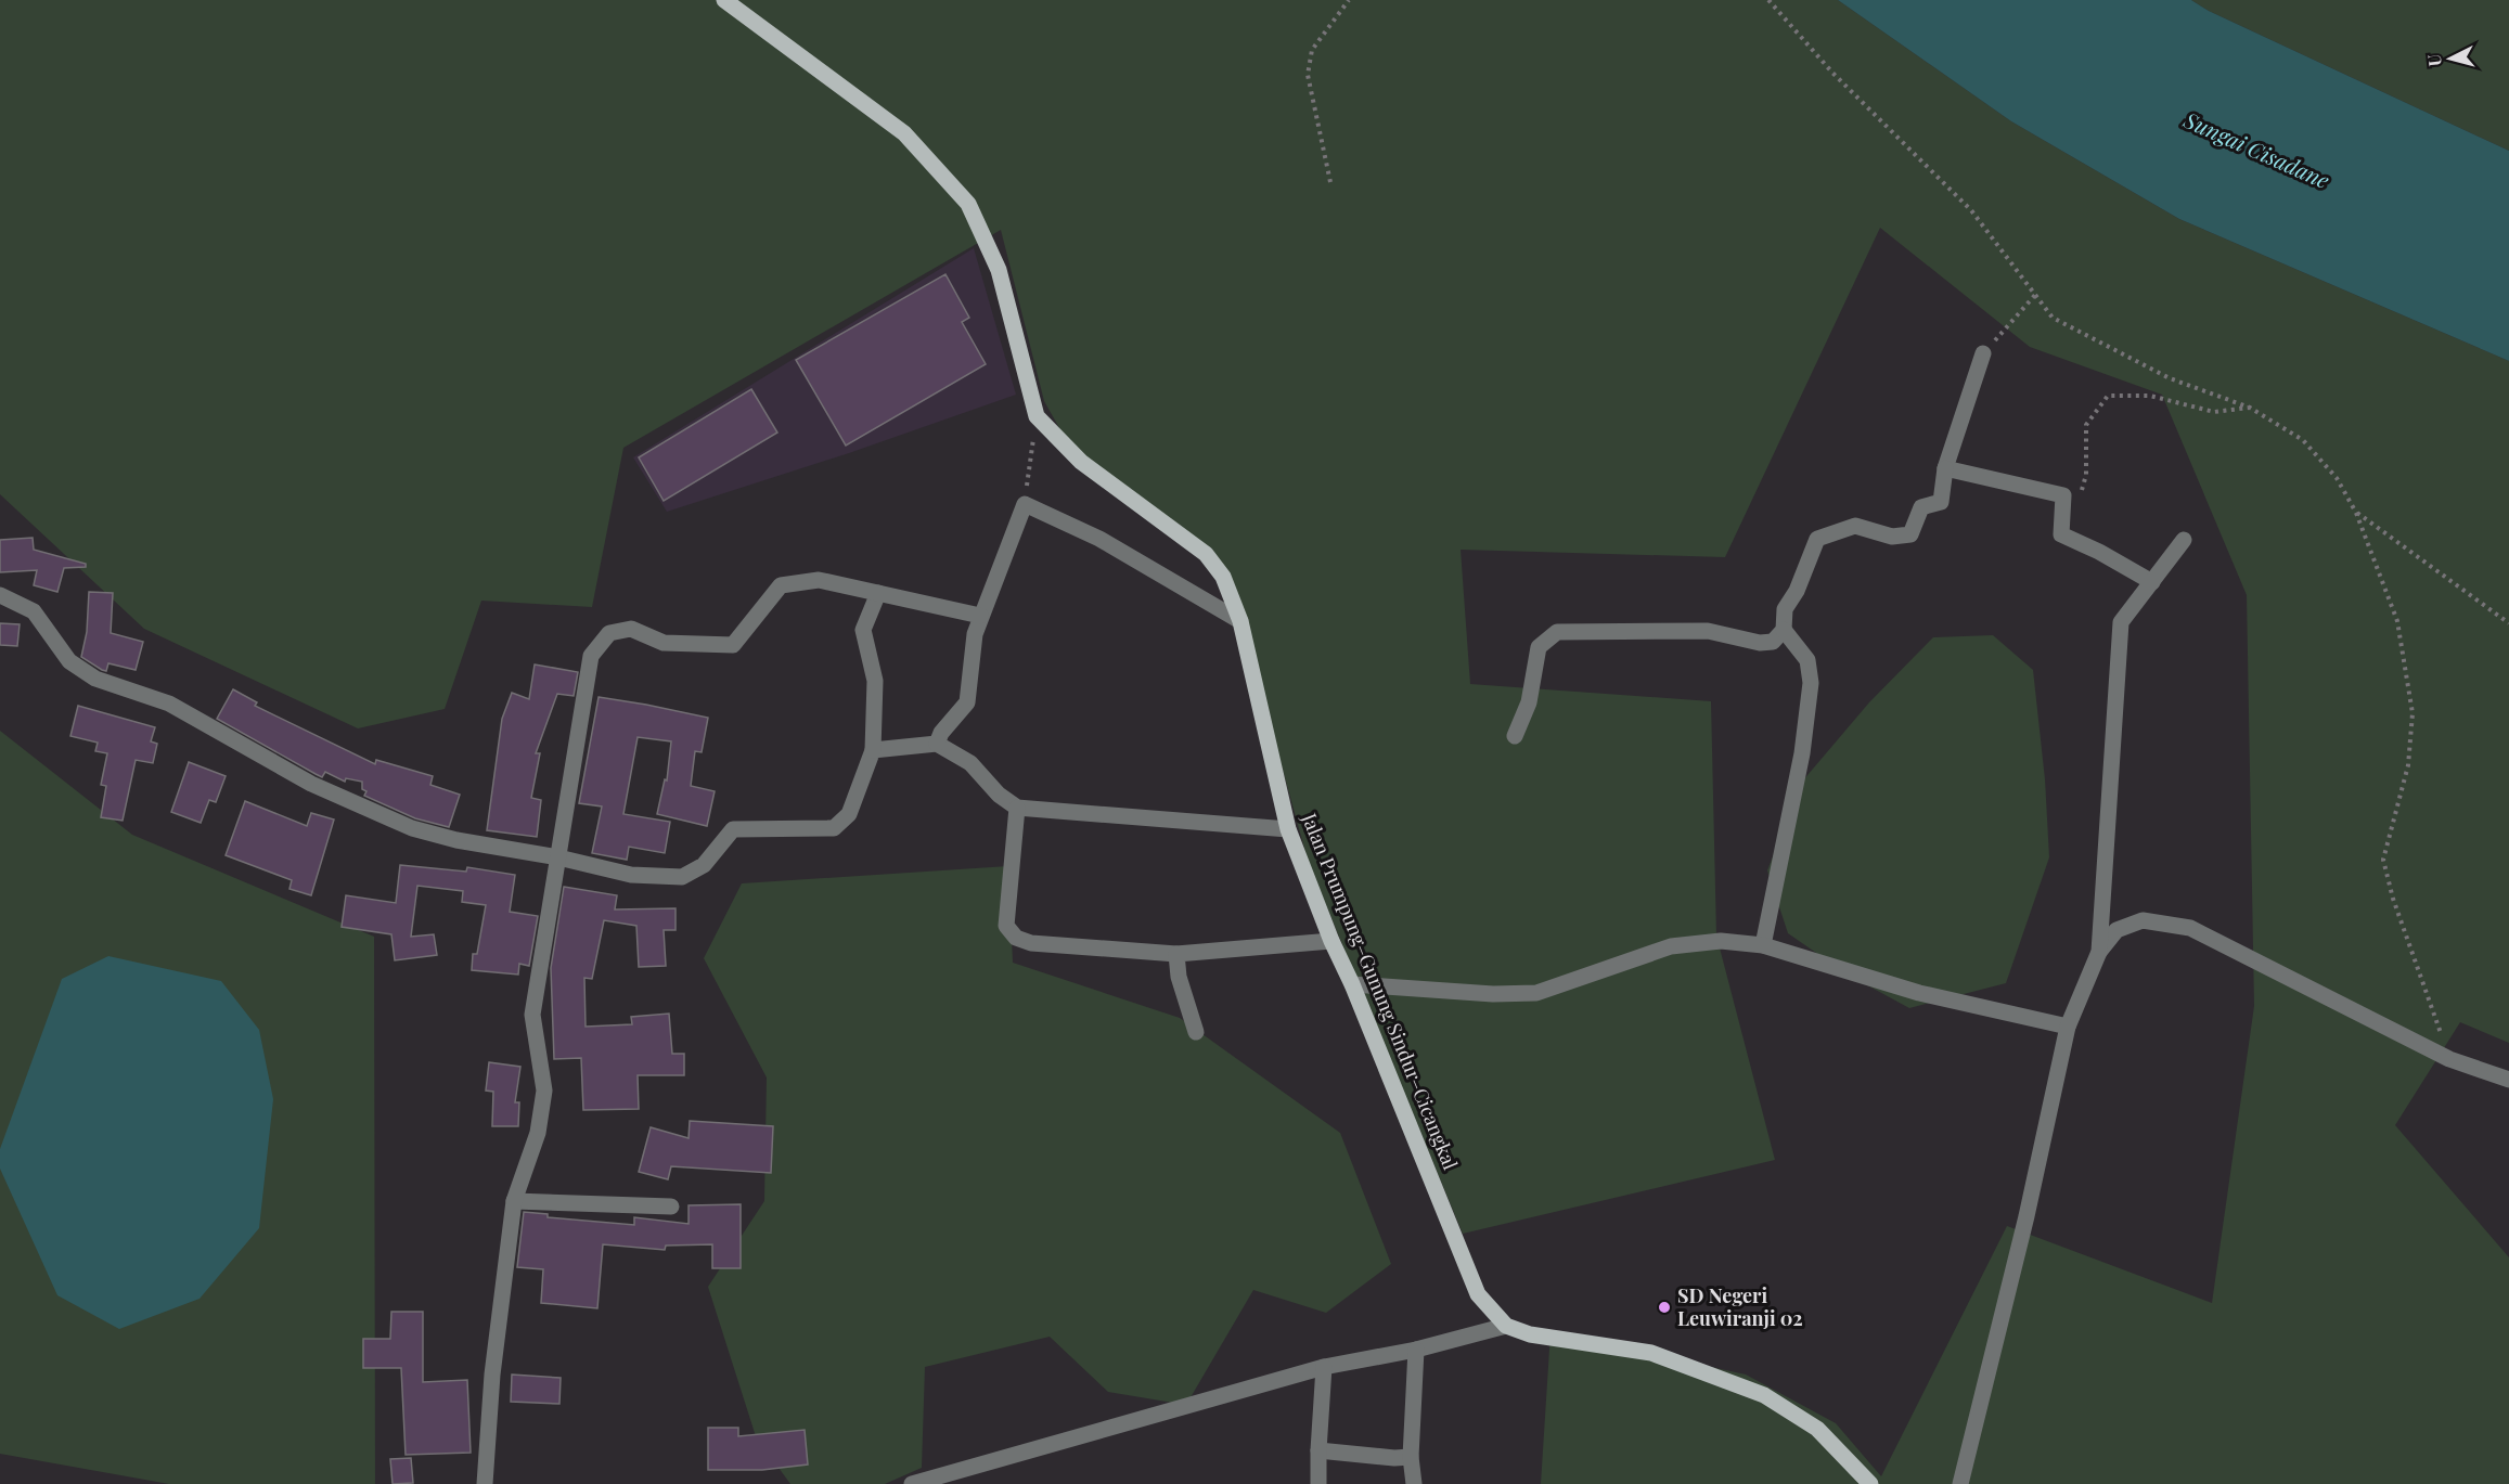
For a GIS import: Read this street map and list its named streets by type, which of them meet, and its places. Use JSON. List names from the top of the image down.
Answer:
{
  "streets": {
    "main road": ["Jalan Prumpung–Gunung Sindur–Cicangkal"]
  },
  "water": ["Sungai Cisadane"],
  "places": ["SD Negeri Leuwiranji 02"],
  "north": "left"
}
